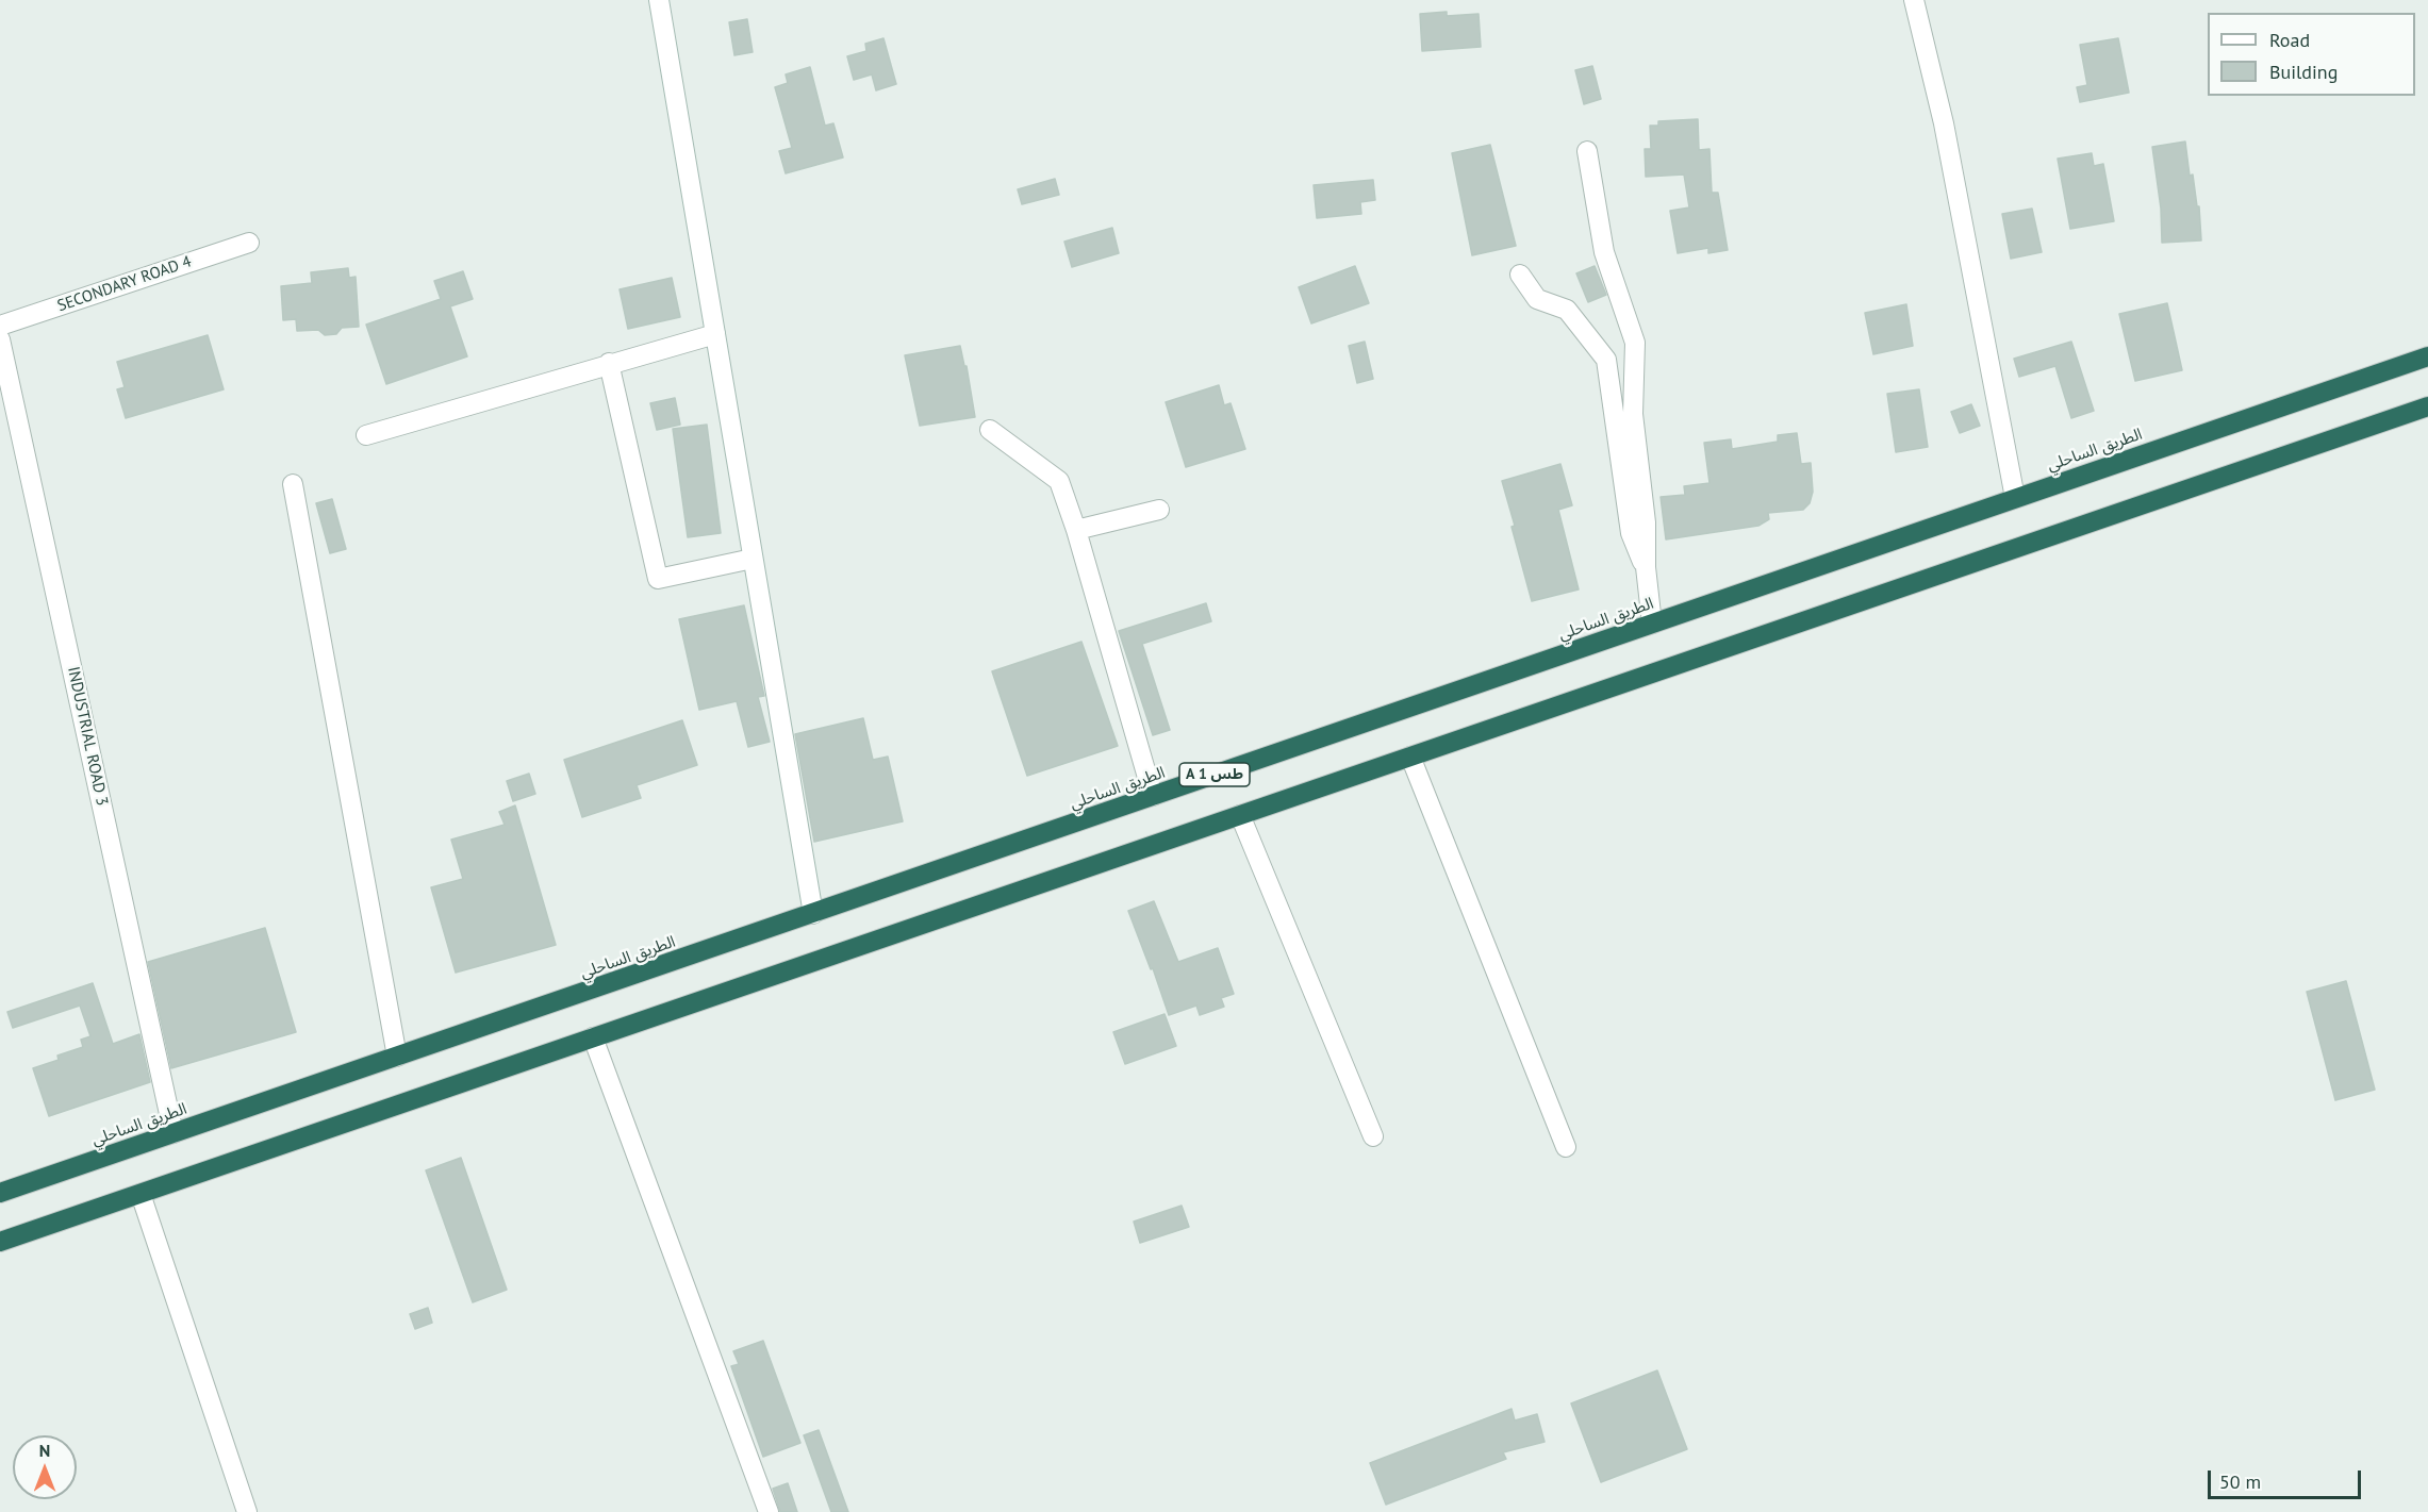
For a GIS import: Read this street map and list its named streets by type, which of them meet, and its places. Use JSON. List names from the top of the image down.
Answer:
{
  "streets": {
    "highway": ["الطريق الساحلي", "A 1 طس"],
    "street": ["SECONDARY ROAD 4", "INDUSTRIAL ROAD 3"]
  },
  "crossings": [
    ["الطريق الساحلي", "INDUSTRIAL ROAD 3"]
  ],
  "legend": ["Road", "Building"],
  "scale_bar": "50 m",
  "north": "top"
}
